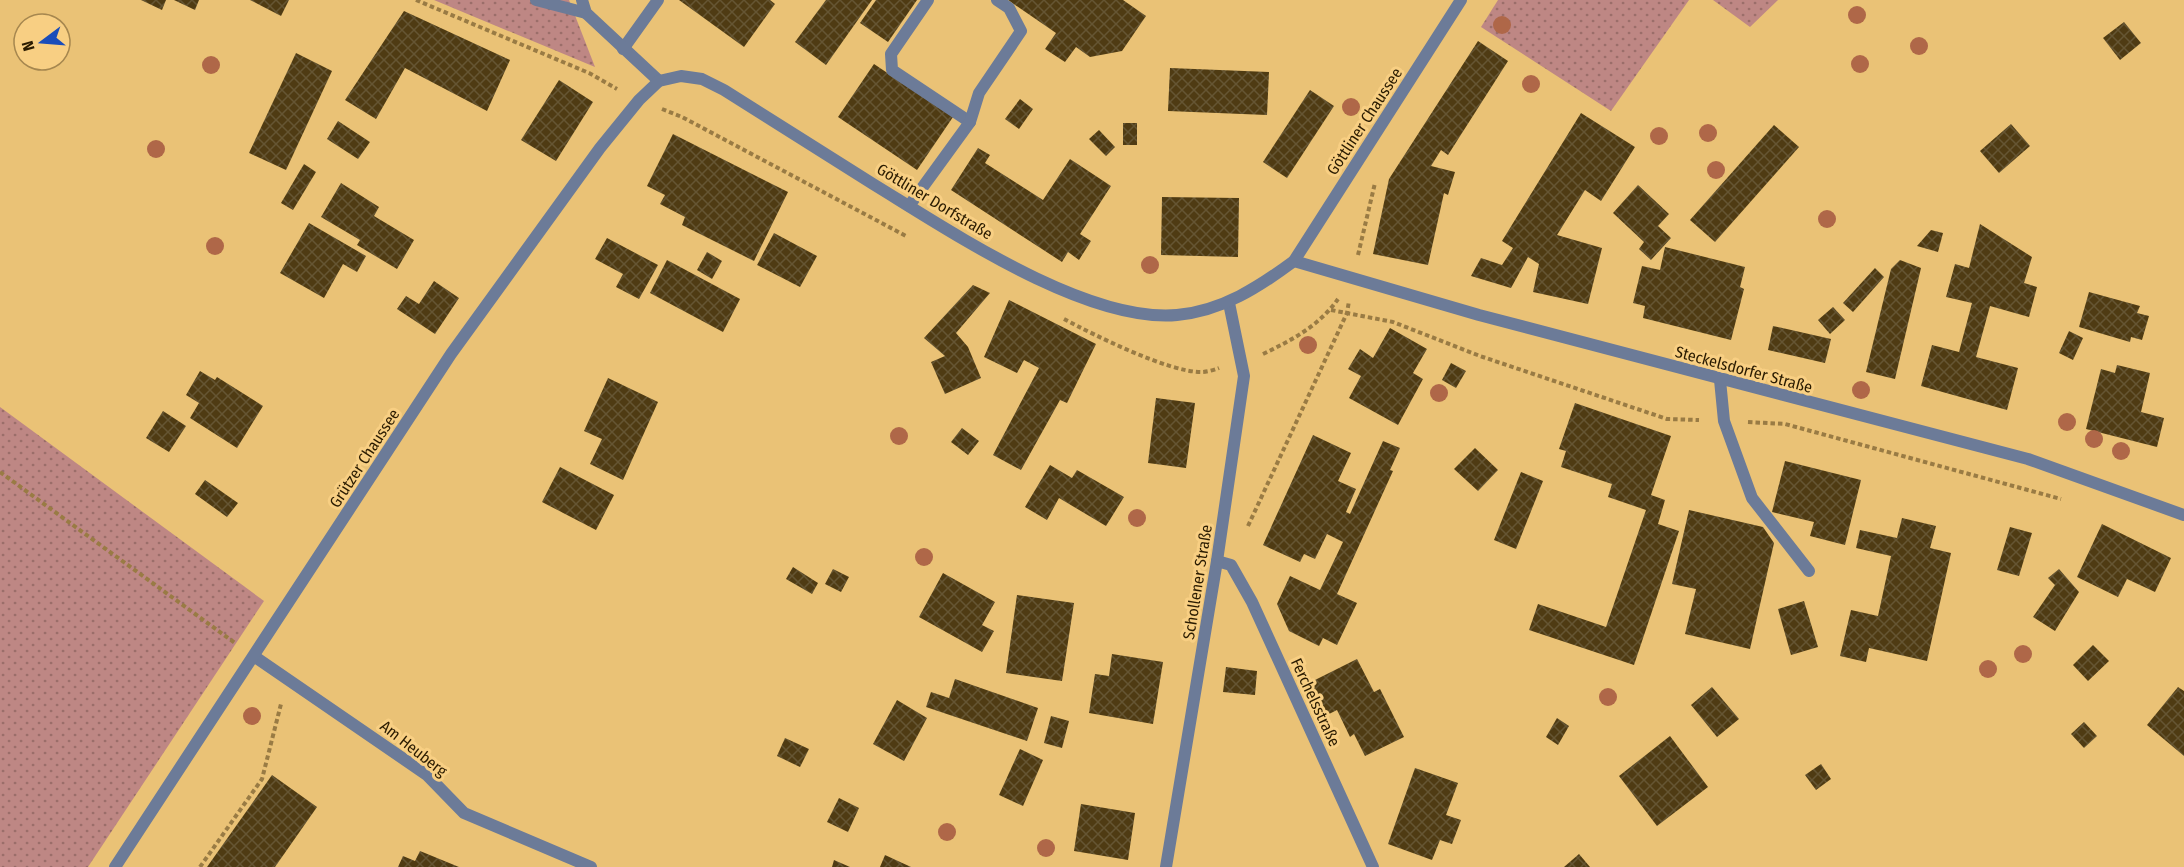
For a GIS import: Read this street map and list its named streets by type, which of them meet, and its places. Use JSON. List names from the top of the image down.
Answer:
{
  "streets": {
    "street": [
      "Göttliner Chaussee",
      "Göttliner Dorfstraße",
      "Steckelsdorfer Straße",
      "Grützer Chaussee",
      "Schollener Straße",
      "Ferchelsstraße",
      "Am Heuberg"
    ]
  },
  "crossings": [
    ["Göttliner Chaussee", "Göttliner Dorfstraße"],
    ["Göttliner Chaussee", "Steckelsdorfer Straße"],
    ["Göttliner Dorfstraße", "Steckelsdorfer Straße"],
    ["Göttliner Dorfstraße", "Grützer Chaussee"],
    ["Göttliner Dorfstraße", "Schollener Straße"],
    ["Grützer Chaussee", "Am Heuberg"]
  ],
  "north": "left"
}
